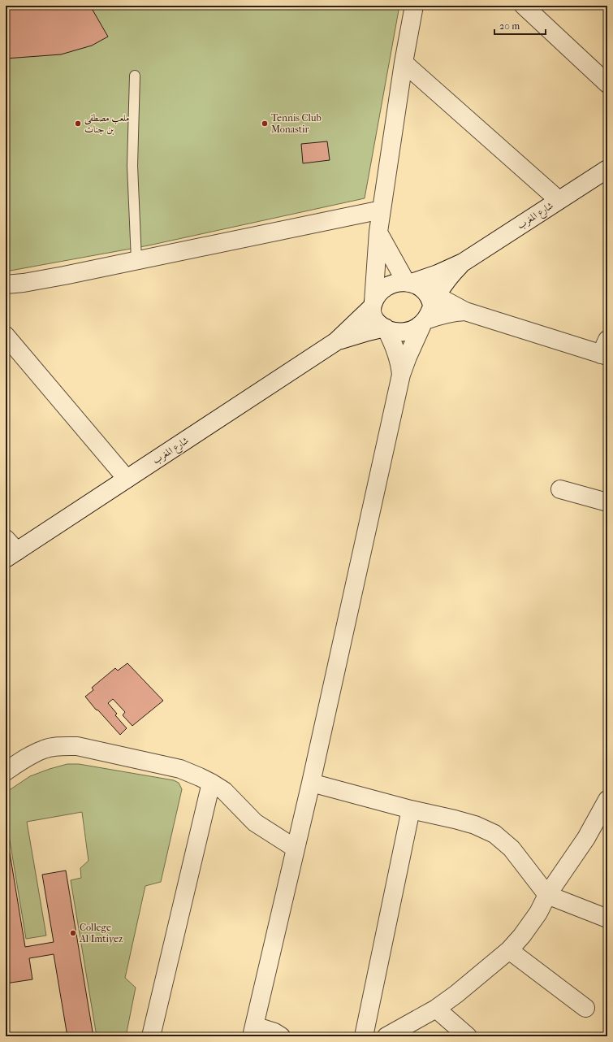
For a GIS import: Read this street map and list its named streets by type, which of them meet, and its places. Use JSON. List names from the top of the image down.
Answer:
{
  "streets": {
    "street": ["شارع المغرب"]
  },
  "places": ["ملعب مصطفى بن جنات", "Tennis Club Monastir", "College Al Imtiyez"],
  "scale_bar": "20 m"
}
